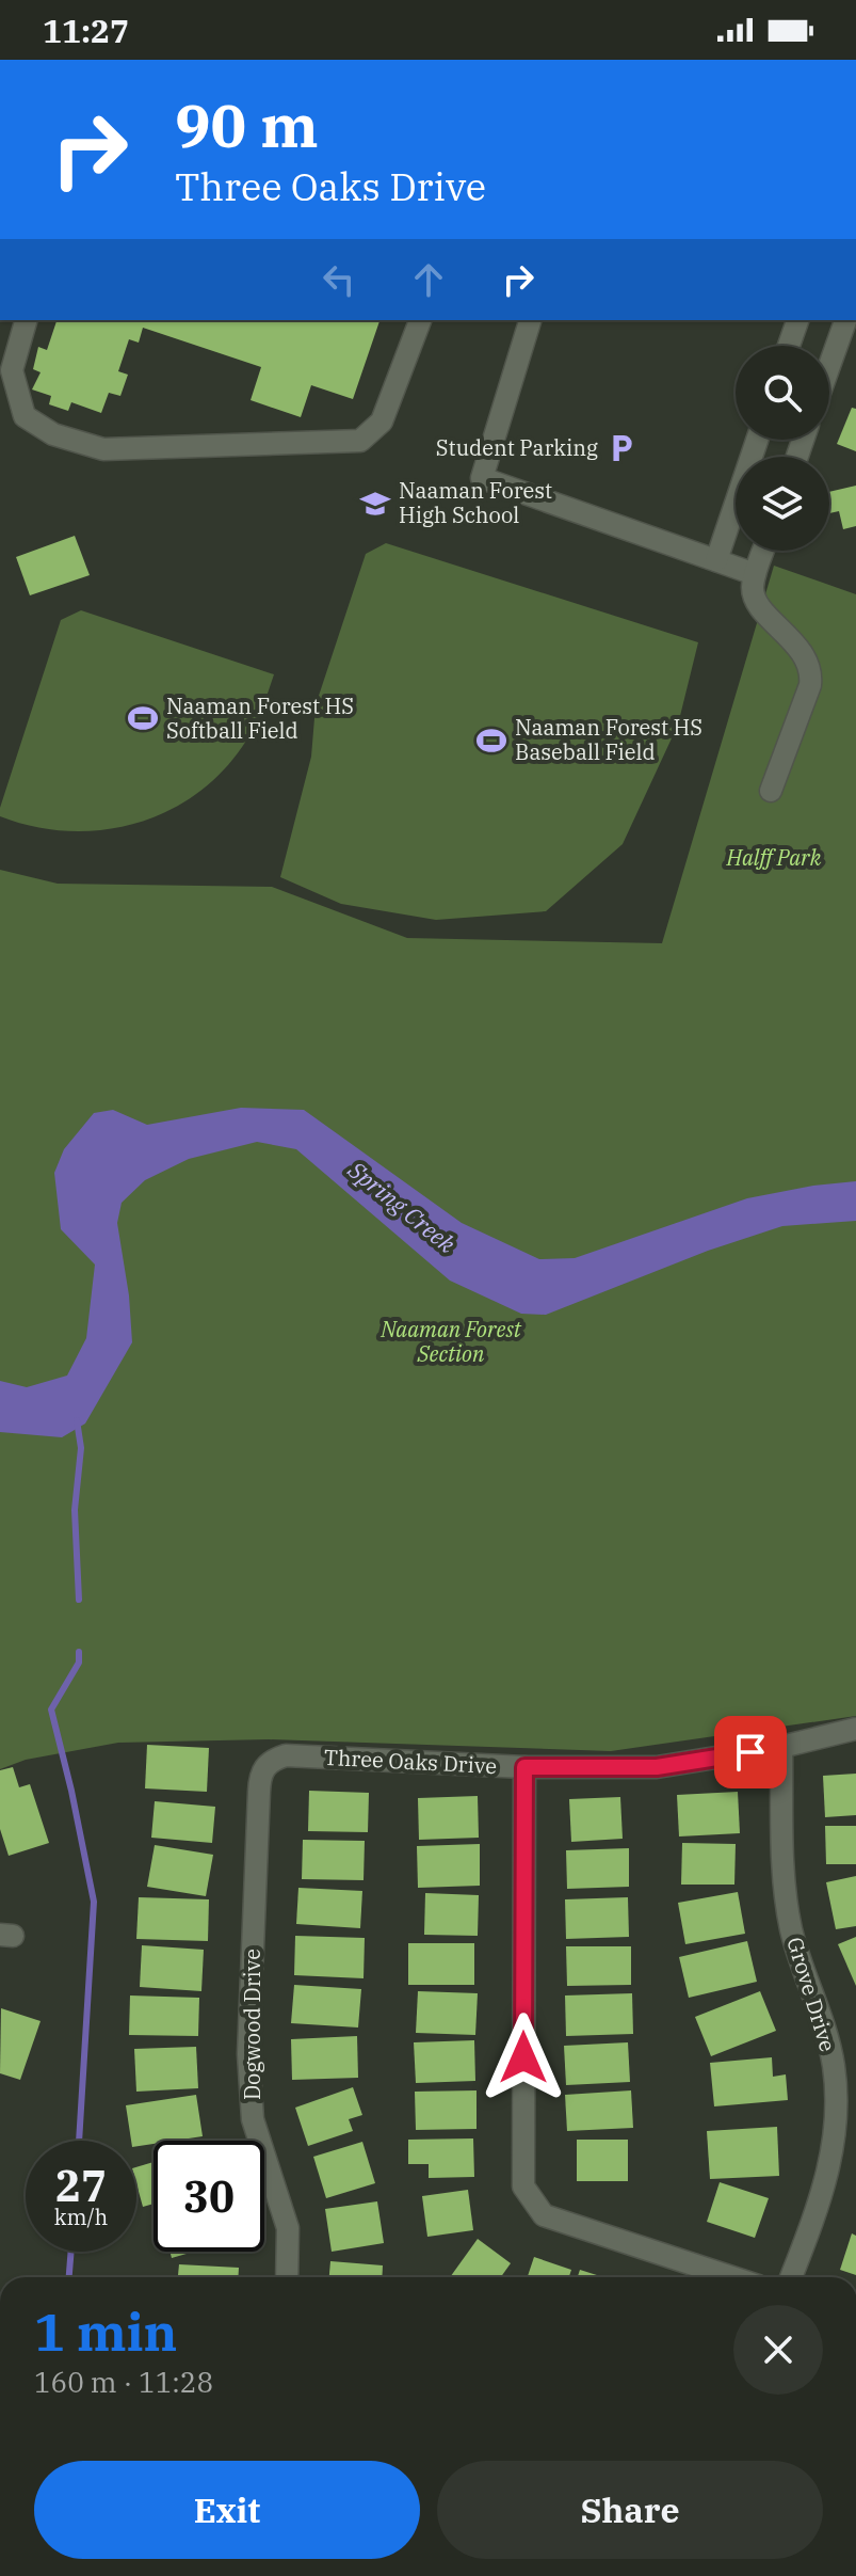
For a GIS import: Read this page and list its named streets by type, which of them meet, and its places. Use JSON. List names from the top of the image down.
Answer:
{
  "streets": {
    "street": ["Three Oaks Drive", "Grove Drive", "Dogwood Drive"]
  },
  "crossings": [
    ["Three Oaks Drive", "Grove Drive"],
    ["Three Oaks Drive", "Dogwood Drive"]
  ],
  "water": ["Spring Creek"],
  "parks": ["Halff Park", "Naaman Forest Section"],
  "places": {
    "parking": ["Student Parking"],
    "school or university": ["Naaman Forest High School"],
    "sports": ["Naaman Forest HS Softball Field", "Naaman Forest HS Baseball Field"]
  },
  "page": {
    "status": "11:27",
    "turn": ["90 m", "Three Oaks Drive"],
    "speed": "27 km/h",
    "limit": "30",
    "heading": ["1 min", "160 m · 11:28"],
    "buttons": ["Exit", "Share"]
  }
}
